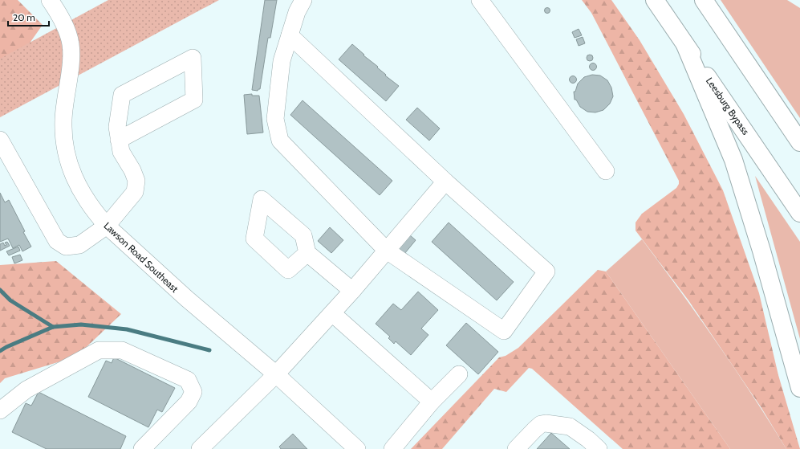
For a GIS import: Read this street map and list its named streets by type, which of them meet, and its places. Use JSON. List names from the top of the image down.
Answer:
{
  "streets": {
    "highway": ["Leesburg Bypass"],
    "street": ["Lawson Road Southeast"]
  },
  "scale_bar": "20 m"
}
